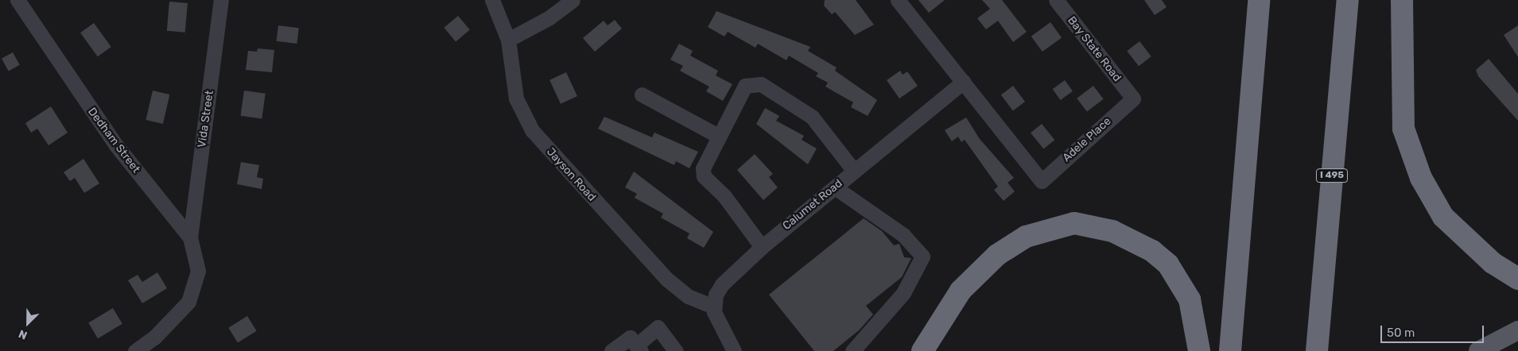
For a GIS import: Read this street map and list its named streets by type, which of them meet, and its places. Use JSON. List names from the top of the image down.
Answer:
{
  "streets": {
    "highway": ["I 495"],
    "street": [
      "Bay State Road",
      "Vida Street",
      "Adele Place",
      "Dedham Street",
      "Jayson Road",
      "Calumet Road"
    ]
  },
  "crossings": [
    ["Bay State Road", "Adele Place"],
    ["Vida Street", "Dedham Street"],
    ["Adele Place", "Calumet Road"],
    ["Jayson Road", "Calumet Road"]
  ],
  "scale_bar": "50 m",
  "north": "bottom left"
}
